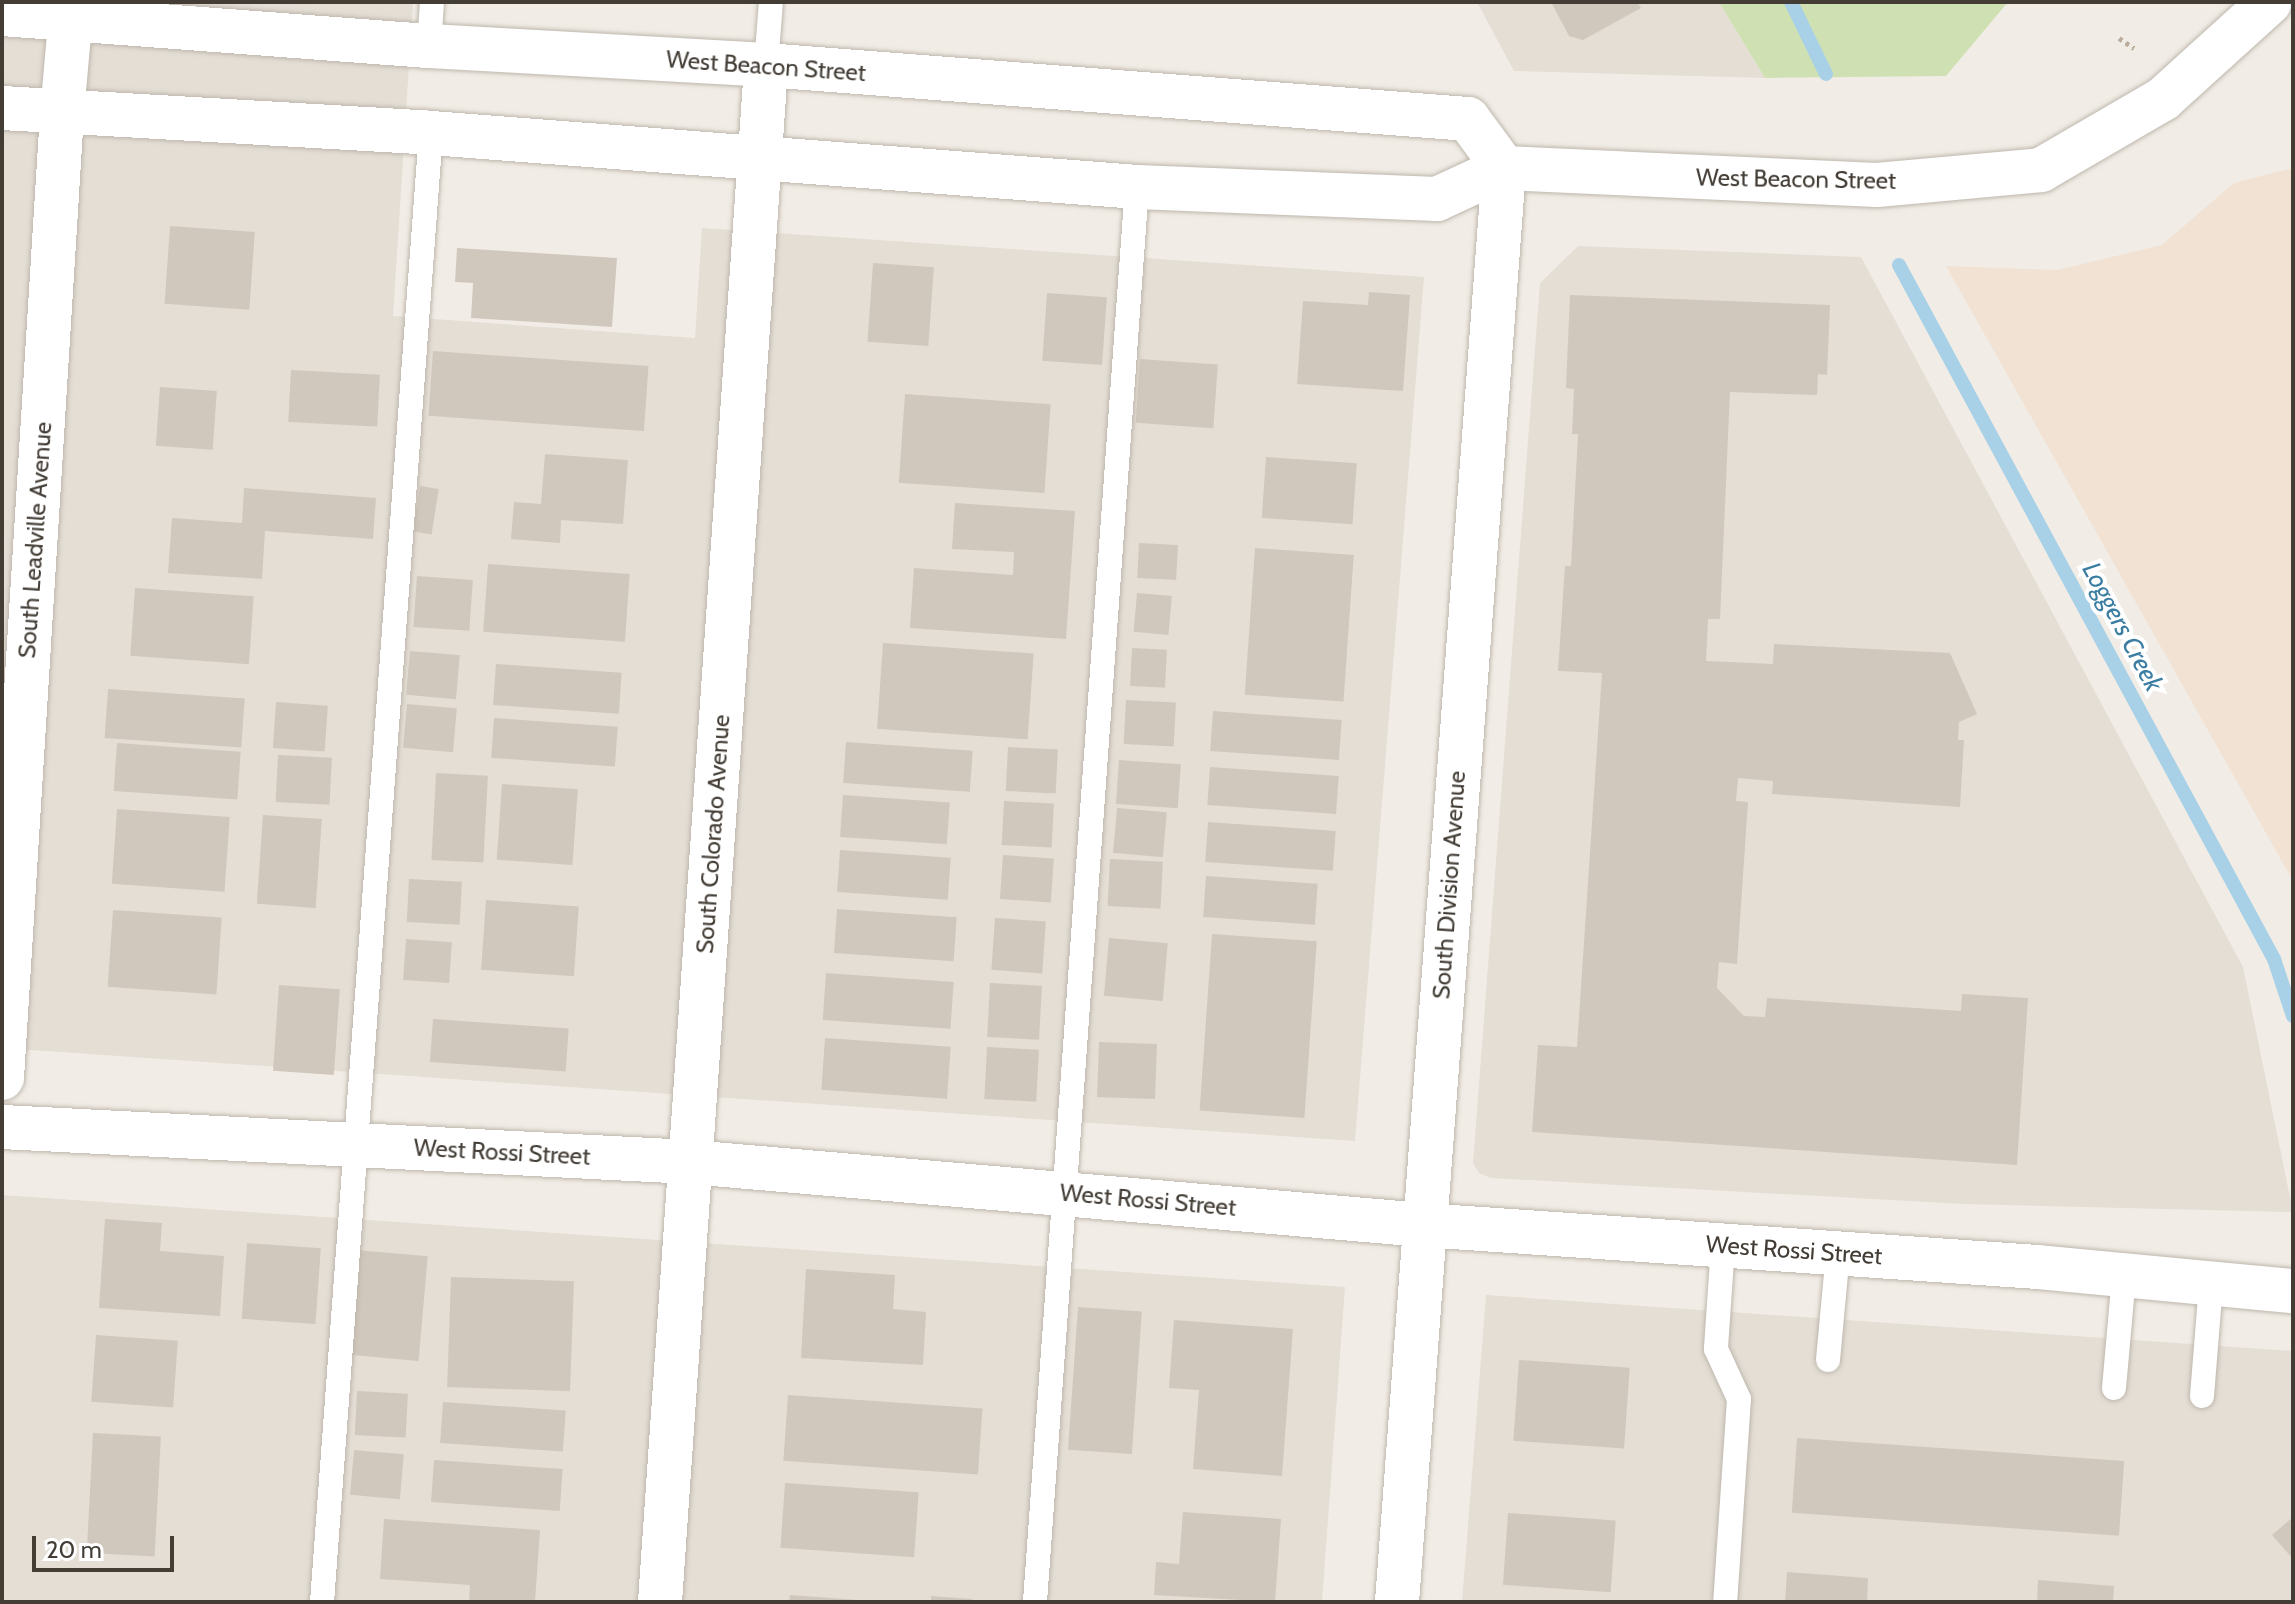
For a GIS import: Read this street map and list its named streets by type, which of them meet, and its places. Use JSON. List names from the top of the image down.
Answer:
{
  "streets": {
    "street": [
      "West Beacon Street",
      "South Leadville Avenue",
      "South Colorado Avenue",
      "South Division Avenue",
      "West Rossi Street"
    ]
  },
  "crossings": [
    ["West Beacon Street", "South Leadville Avenue"],
    ["West Beacon Street", "South Colorado Avenue"],
    ["West Beacon Street", "South Division Avenue"],
    ["South Colorado Avenue", "West Rossi Street"],
    ["South Division Avenue", "West Rossi Street"]
  ],
  "water": ["Loggers Creek"],
  "scale_bar": "20 m"
}
